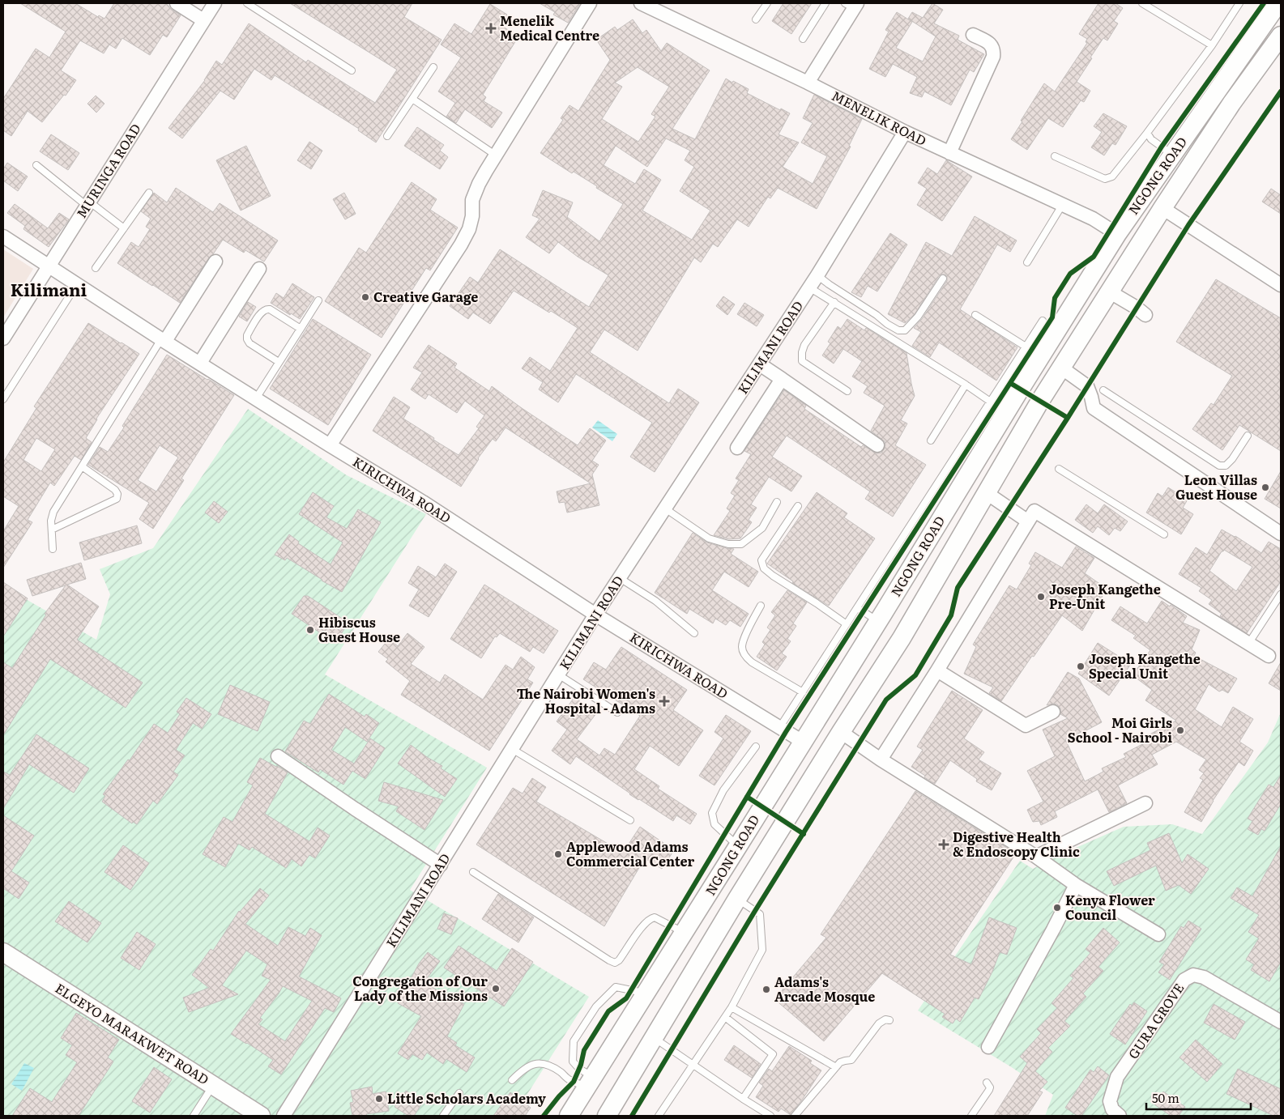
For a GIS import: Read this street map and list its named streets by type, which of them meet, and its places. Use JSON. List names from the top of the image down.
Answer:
{
  "streets": {
    "main road": ["NGONG ROAD", "ELGEYO MARAKWET ROAD"],
    "street": [
      "MENELIK ROAD",
      "MURINGA ROAD",
      "KILIMANI ROAD",
      "KIRICHWA ROAD",
      "GURA GROVE"
    ]
  },
  "crossings": [
    ["MENELIK ROAD", "NGONG ROAD"],
    ["MENELIK ROAD", "KILIMANI ROAD"],
    ["MURINGA ROAD", "KIRICHWA ROAD"],
    ["NGONG ROAD", "KIRICHWA ROAD"],
    ["KILIMANI ROAD", "KIRICHWA ROAD"]
  ],
  "districts": ["Kilimani"],
  "places": {
    "health": ["Menelik Medical Centre", "The Nairobi Women's Hospital - Adams", "Digestive Health & Endoscopy Clinic"],
    "other": [
      "Creative Garage",
      "Leon Villas Guest House",
      "Joseph Kangethe Pre-Unit",
      "Hibiscus Guest House",
      "Joseph Kangethe Special Unit",
      "Moi Girls School - Nairobi",
      "Applewood Adams Commercial Center",
      "Kenya Flower Council",
      "Congregation of Our Lady of the Missions",
      "Adams's Arcade Mosque",
      "Little Scholars Academy"
    ]
  },
  "scale_bar": "50 m"
}
